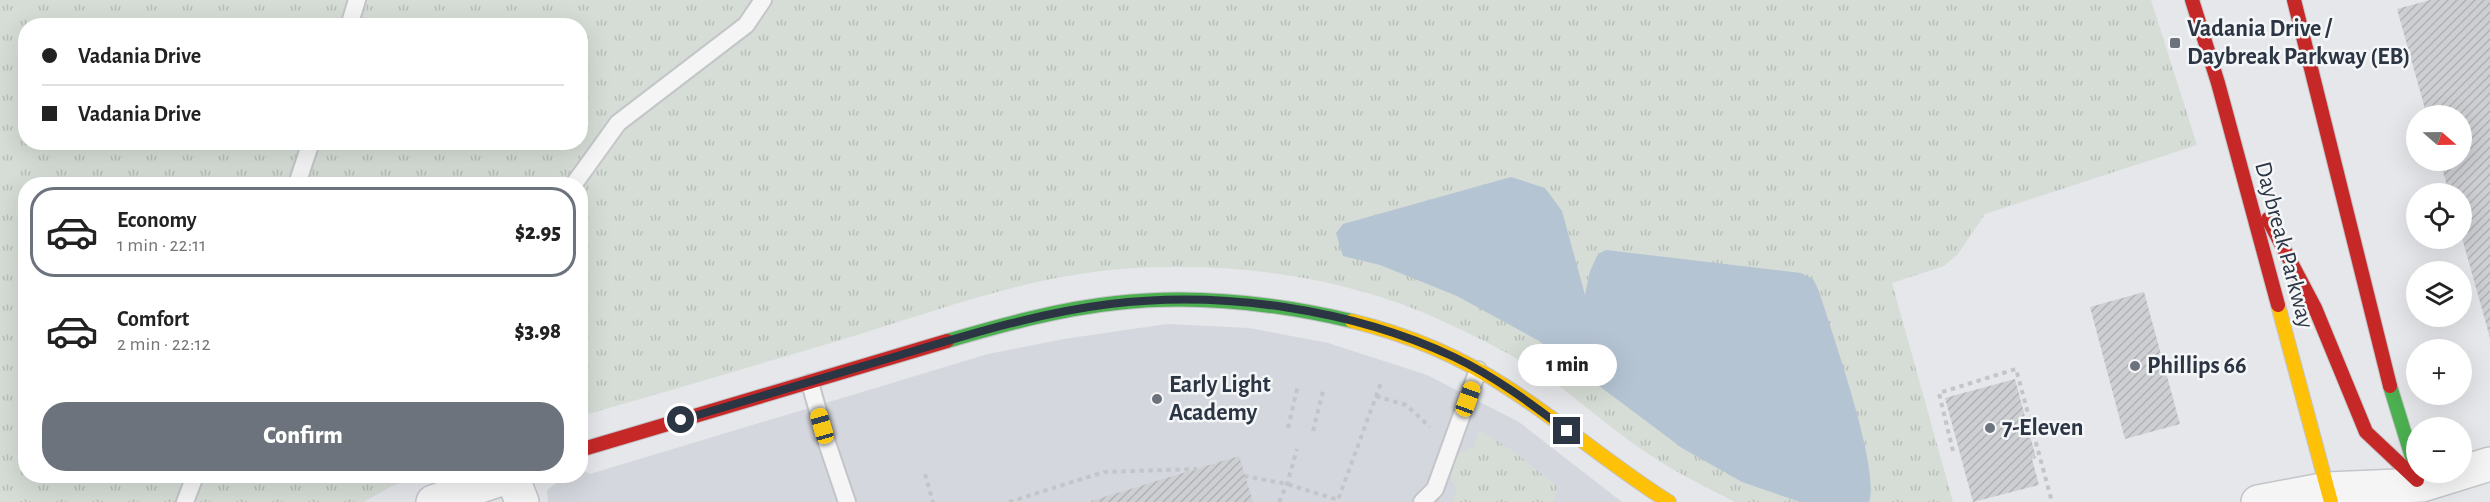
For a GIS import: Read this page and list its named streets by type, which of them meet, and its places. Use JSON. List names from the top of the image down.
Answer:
{
  "streets": {
    "main road": ["Daybreak Parkway"]
  },
  "places": {
    "transit": ["Vadania Drive / Daybreak Parkway (EB)"],
    "other": ["Phillips 66", "Early Light Academy", "7-Eleven"]
  },
  "north": "right",
  "page": {
    "banner": ["Vadania Drive", "Vadania Drive"],
    "map_buttons": ["+", "−"],
    "list": [
      {
        "name": "Economy",
        "note": "1 min · 22:11",
        "value": "$2.95"
      },
      {
        "name": "Comfort",
        "note": "2 min · 22:12",
        "value": "$3.98"
      }
    ],
    "bubble": "1 min",
    "buttons": "Confirm"
  }
}
